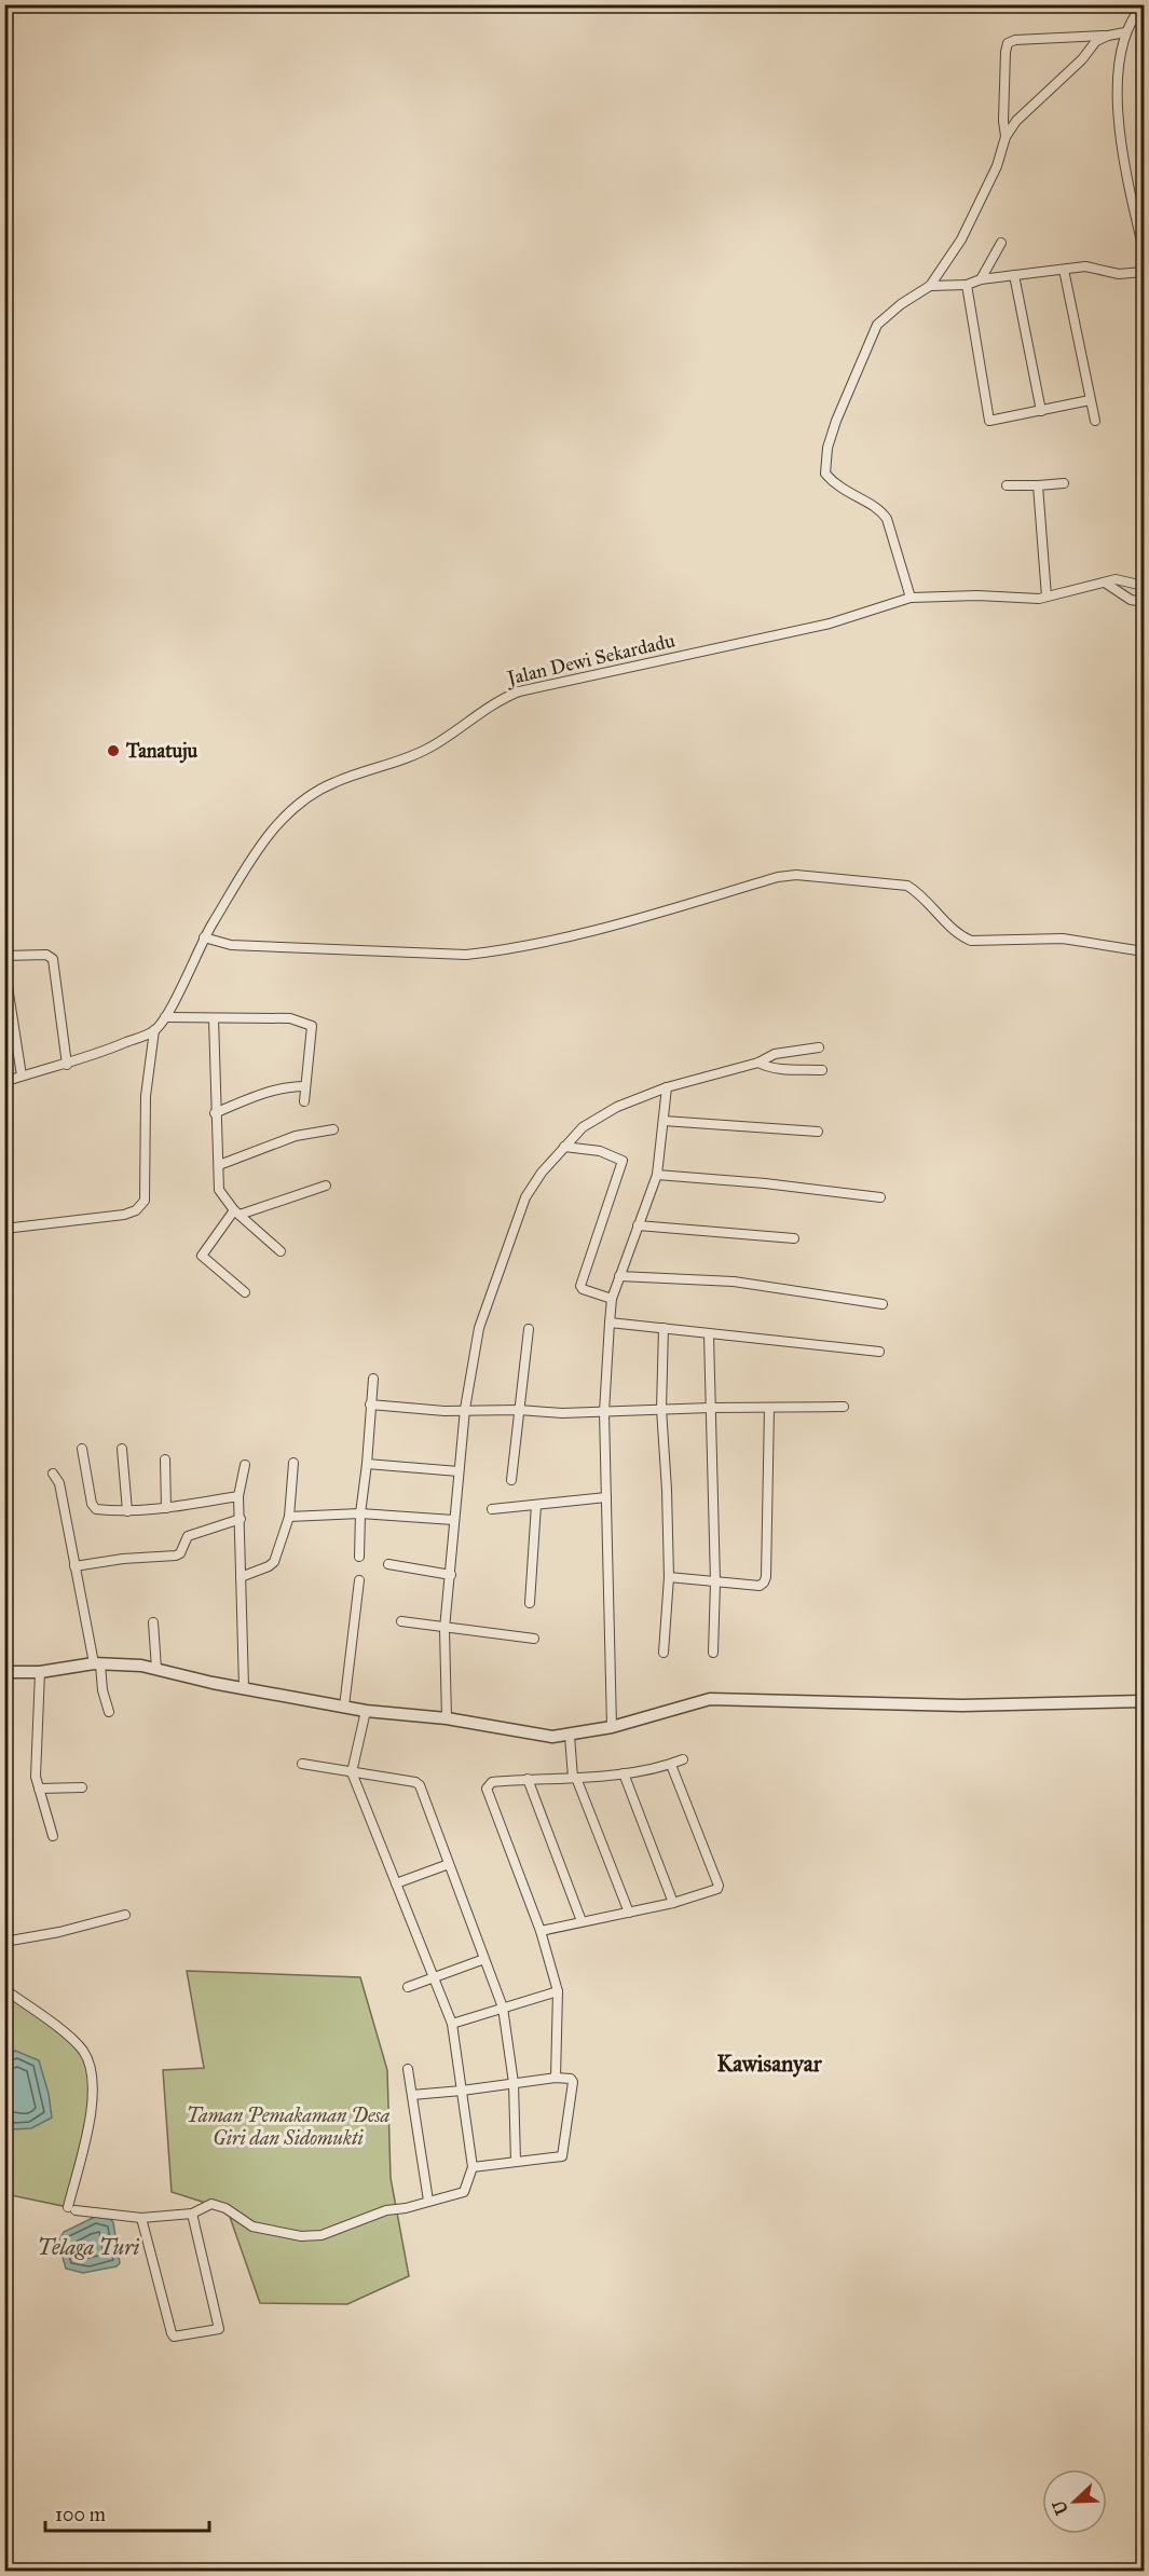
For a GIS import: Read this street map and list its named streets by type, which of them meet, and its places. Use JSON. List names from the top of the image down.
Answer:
{
  "streets": {
    "street": ["Jalan Dewi Sekardadu"]
  },
  "districts": ["Kawisanyar"],
  "water": ["Telaga Turi"],
  "parks": ["Taman Pemakaman Desa Giri dan Sidomukti"],
  "places": ["Tanatuju"],
  "scale_bar": "100 m",
  "north": "bottom left"
}
